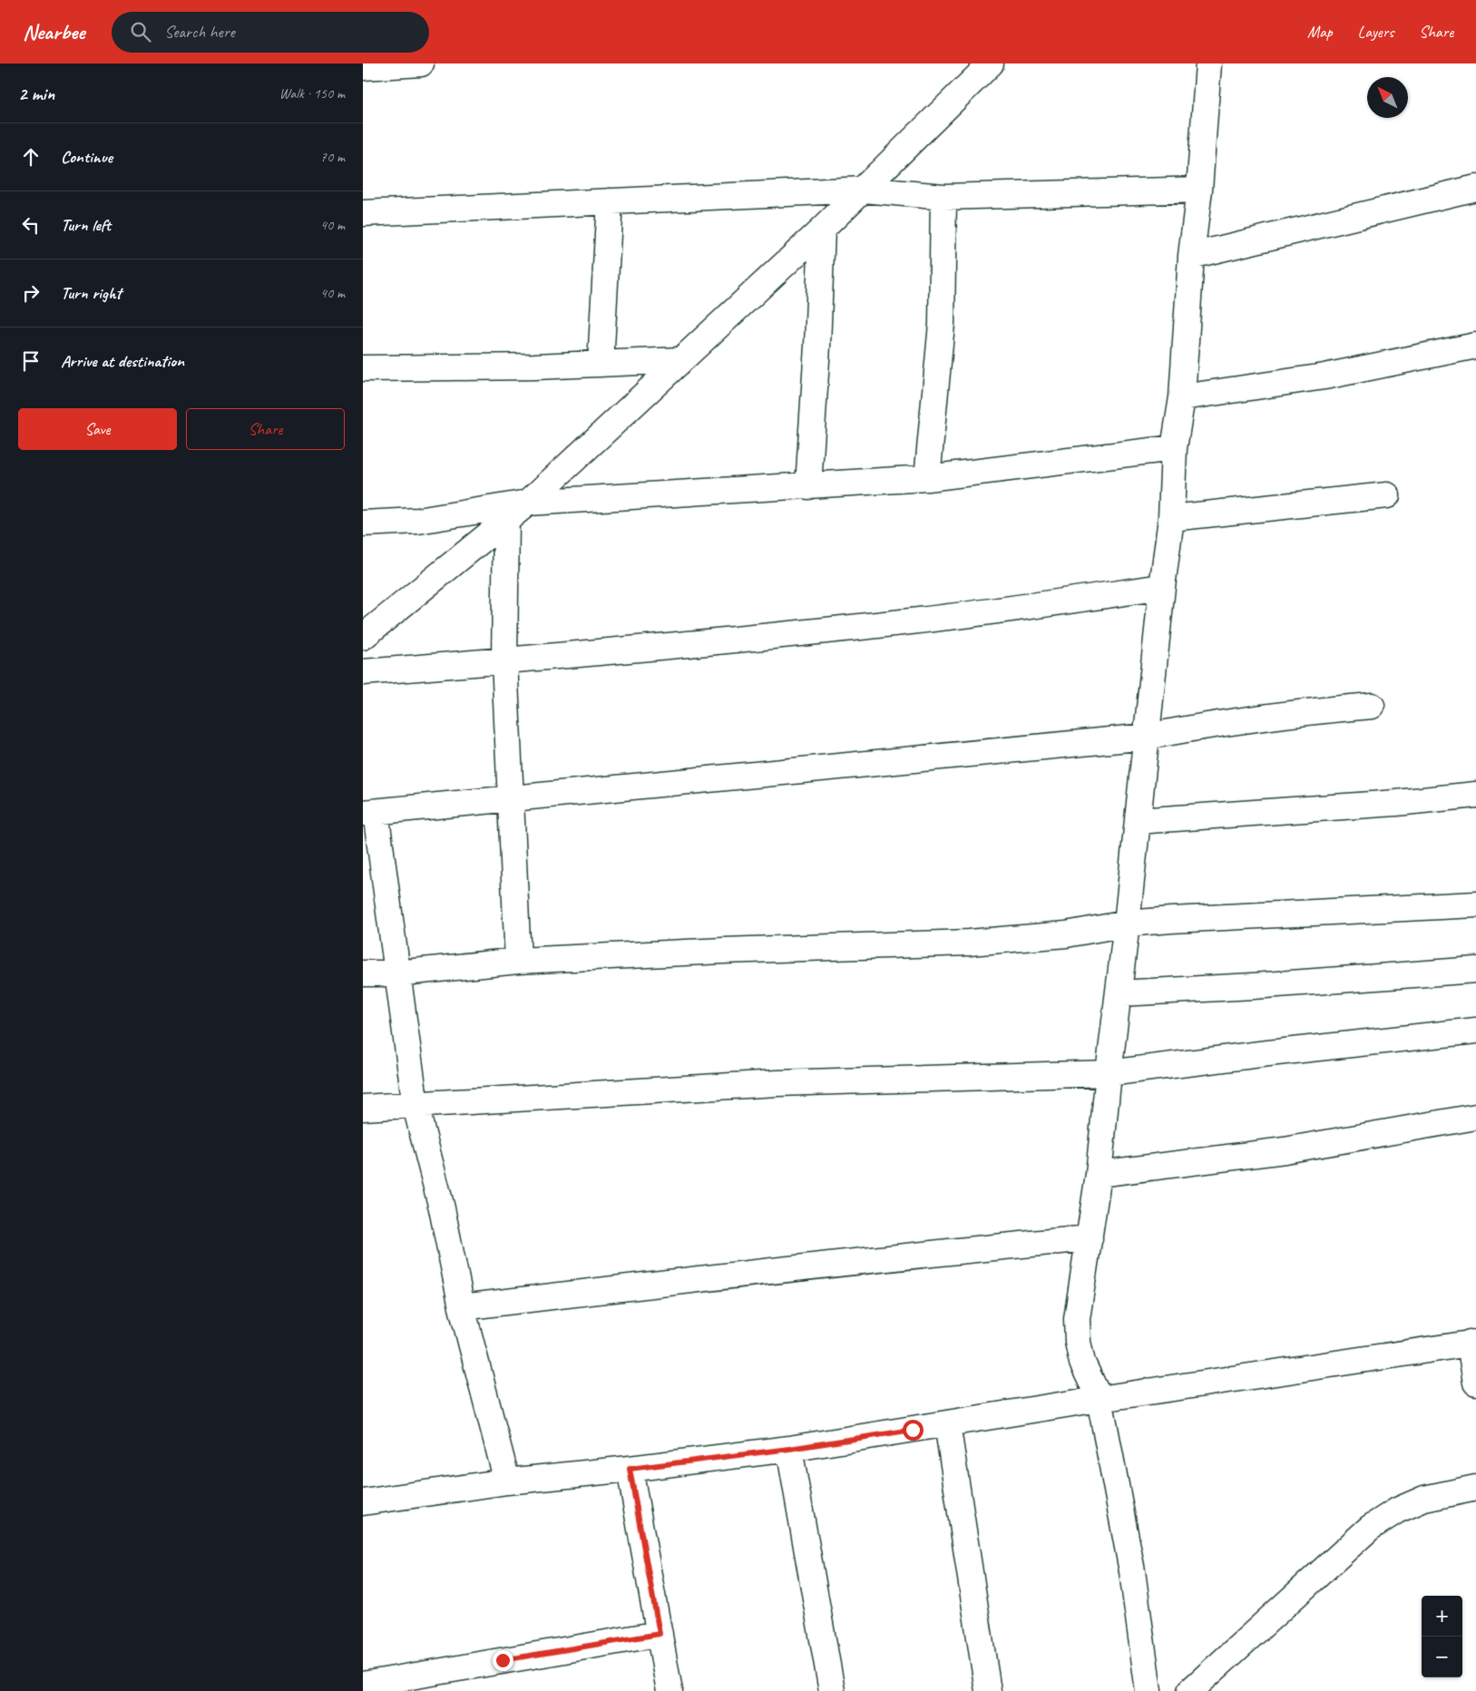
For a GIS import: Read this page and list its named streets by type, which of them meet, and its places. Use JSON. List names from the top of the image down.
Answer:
{
  "north": "top left",
  "page": {
    "header": "Nearbee",
    "search": "Search here",
    "nav": ["Map", "Layers", "Share"],
    "heading": ["2 min", "Walk · 150 m"],
    "list": [
      ["Continue", "70 m"],
      ["Turn left", "40 m"],
      ["Turn right", "40 m"],
      "Arrive at destination"
    ],
    "buttons": ["Save", "Share"],
    "map_buttons": ["+", "−"]
  }
}
